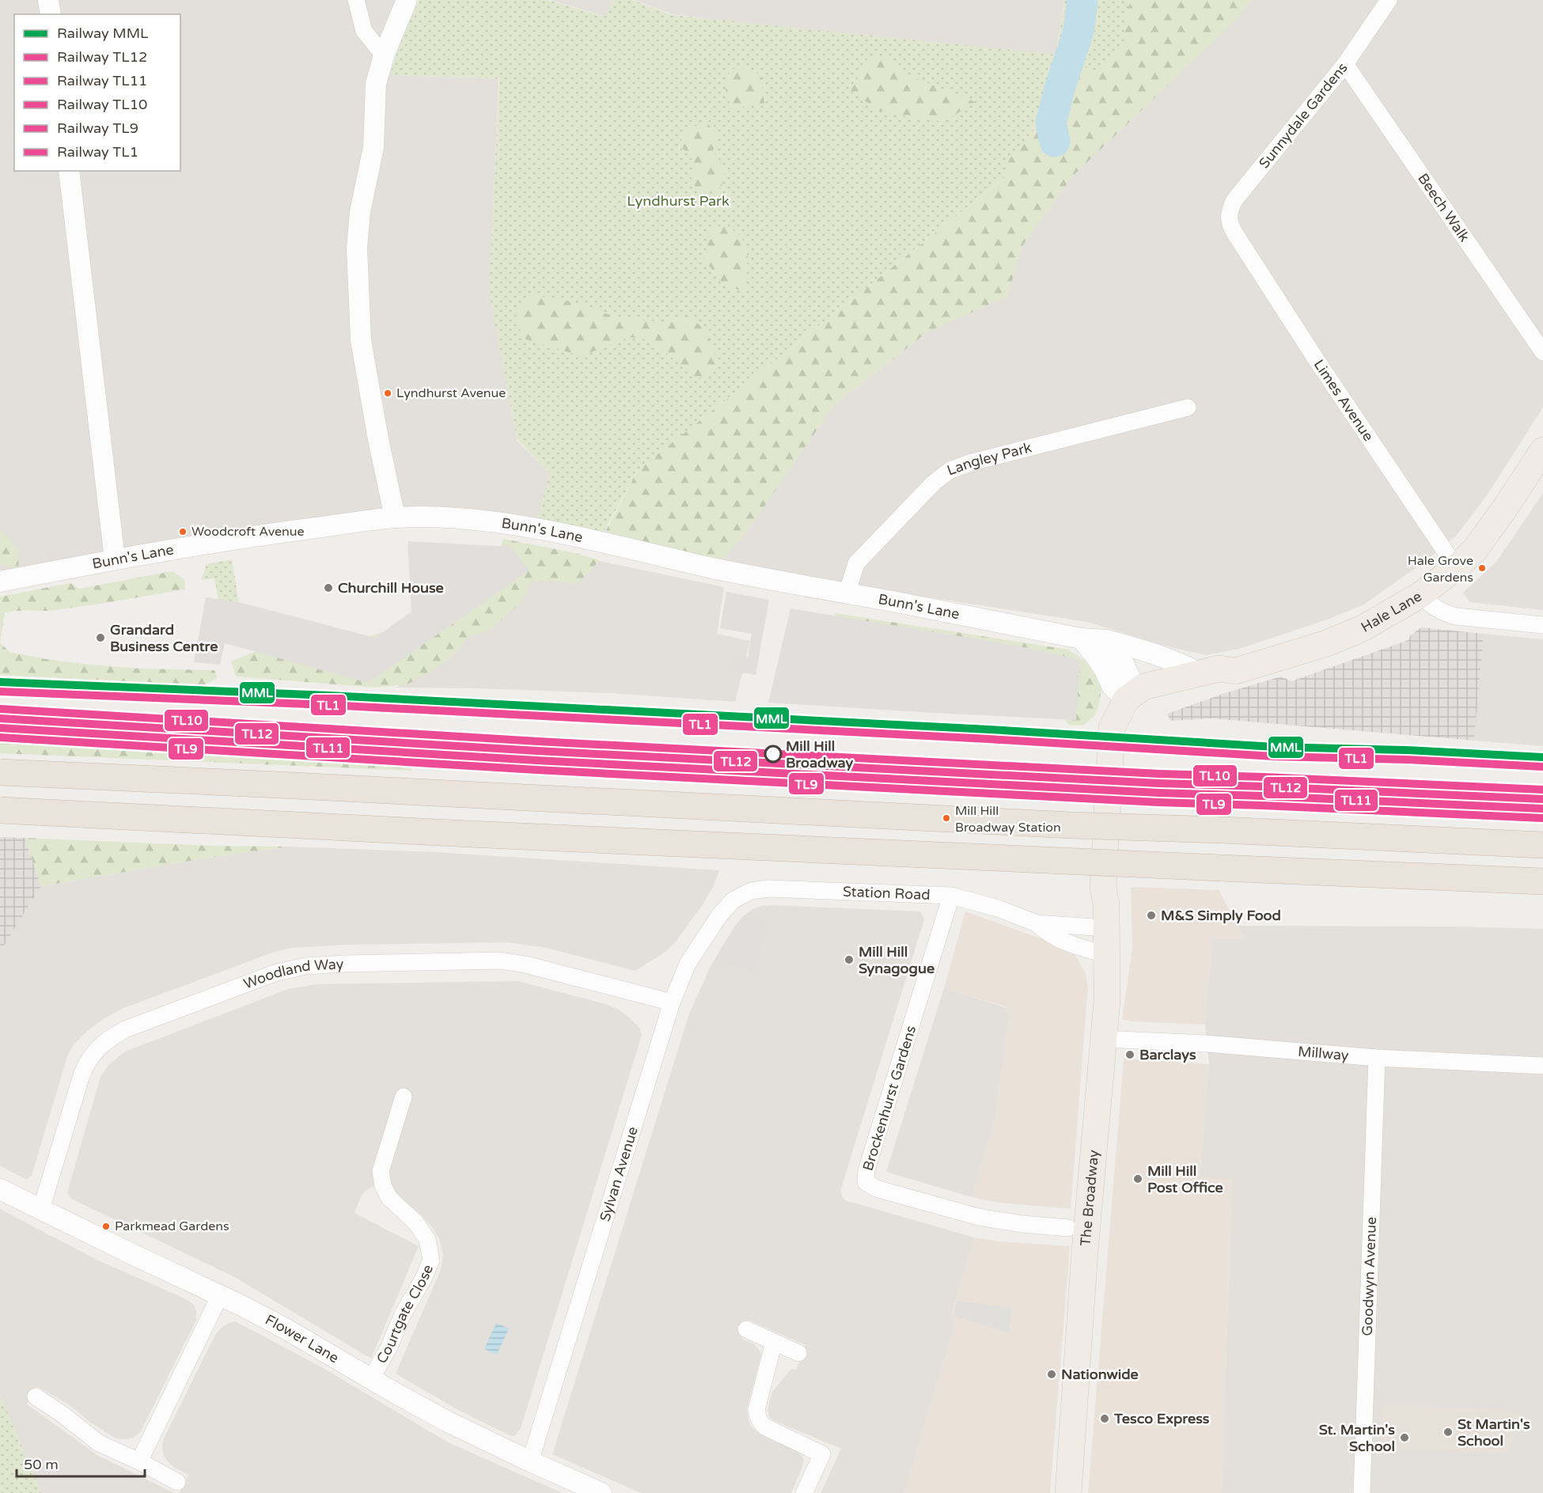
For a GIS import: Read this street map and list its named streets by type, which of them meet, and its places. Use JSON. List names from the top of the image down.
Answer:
{
  "streets": {
    "main road": ["Hale Lane", "The Broadway"],
    "street": [
      "Sunnydale Gardens",
      "Beech Walk",
      "Limes Avenue",
      "Langley Park",
      "Bunn's Lane",
      "Station Road",
      "Woodland Way",
      "Millway",
      "Brockenhurst Gardens",
      "Sylvan Avenue",
      "Goodwyn Avenue",
      "Courtgate Close",
      "Flower Lane"
    ]
  },
  "crossings": [
    ["Sunnydale Gardens", "Beech Walk"],
    ["Sunnydale Gardens", "Limes Avenue"],
    ["Limes Avenue", "Hale Lane"],
    ["Langley Park", "Bunn's Lane"],
    ["Bunn's Lane", "Hale Lane"],
    ["Hale Lane", "The Broadway"],
    ["Station Road", "Brockenhurst Gardens"],
    ["Station Road", "Sylvan Avenue"],
    ["Station Road", "The Broadway"],
    ["Woodland Way", "Sylvan Avenue"],
    ["Woodland Way", "Flower Lane"],
    ["Millway", "The Broadway"],
    ["Millway", "Goodwyn Avenue"],
    ["Sylvan Avenue", "Flower Lane"],
    ["Courtgate Close", "Flower Lane"]
  ],
  "parks": ["Lyndhurst Park"],
  "places": [
    "Lyndhurst Avenue",
    "Woodcroft Avenue",
    "Hale Grove Gardens",
    "Churchill House",
    "Grandard Business Centre",
    "Mill Hill Broadway",
    "Mill Hill Broadway Station",
    "M&S Simply Food",
    "Mill Hill Synagogue",
    "Barclays",
    "Mill Hill Post Office",
    "Parkmead Gardens",
    "Nationwide",
    "Tesco Express",
    "St Martin's School",
    "St. Martin's School"
  ],
  "lines": [
    "rail line MML",
    "rail line TL1",
    "rail line TL10",
    "rail line TL12",
    "rail line TL11",
    "rail line TL9"
  ],
  "legend": [
    "Railway MML",
    "Railway TL12",
    "Railway TL11",
    "Railway TL10",
    "Railway TL9",
    "Railway TL1"
  ],
  "scale_bar": "50 m"
}
